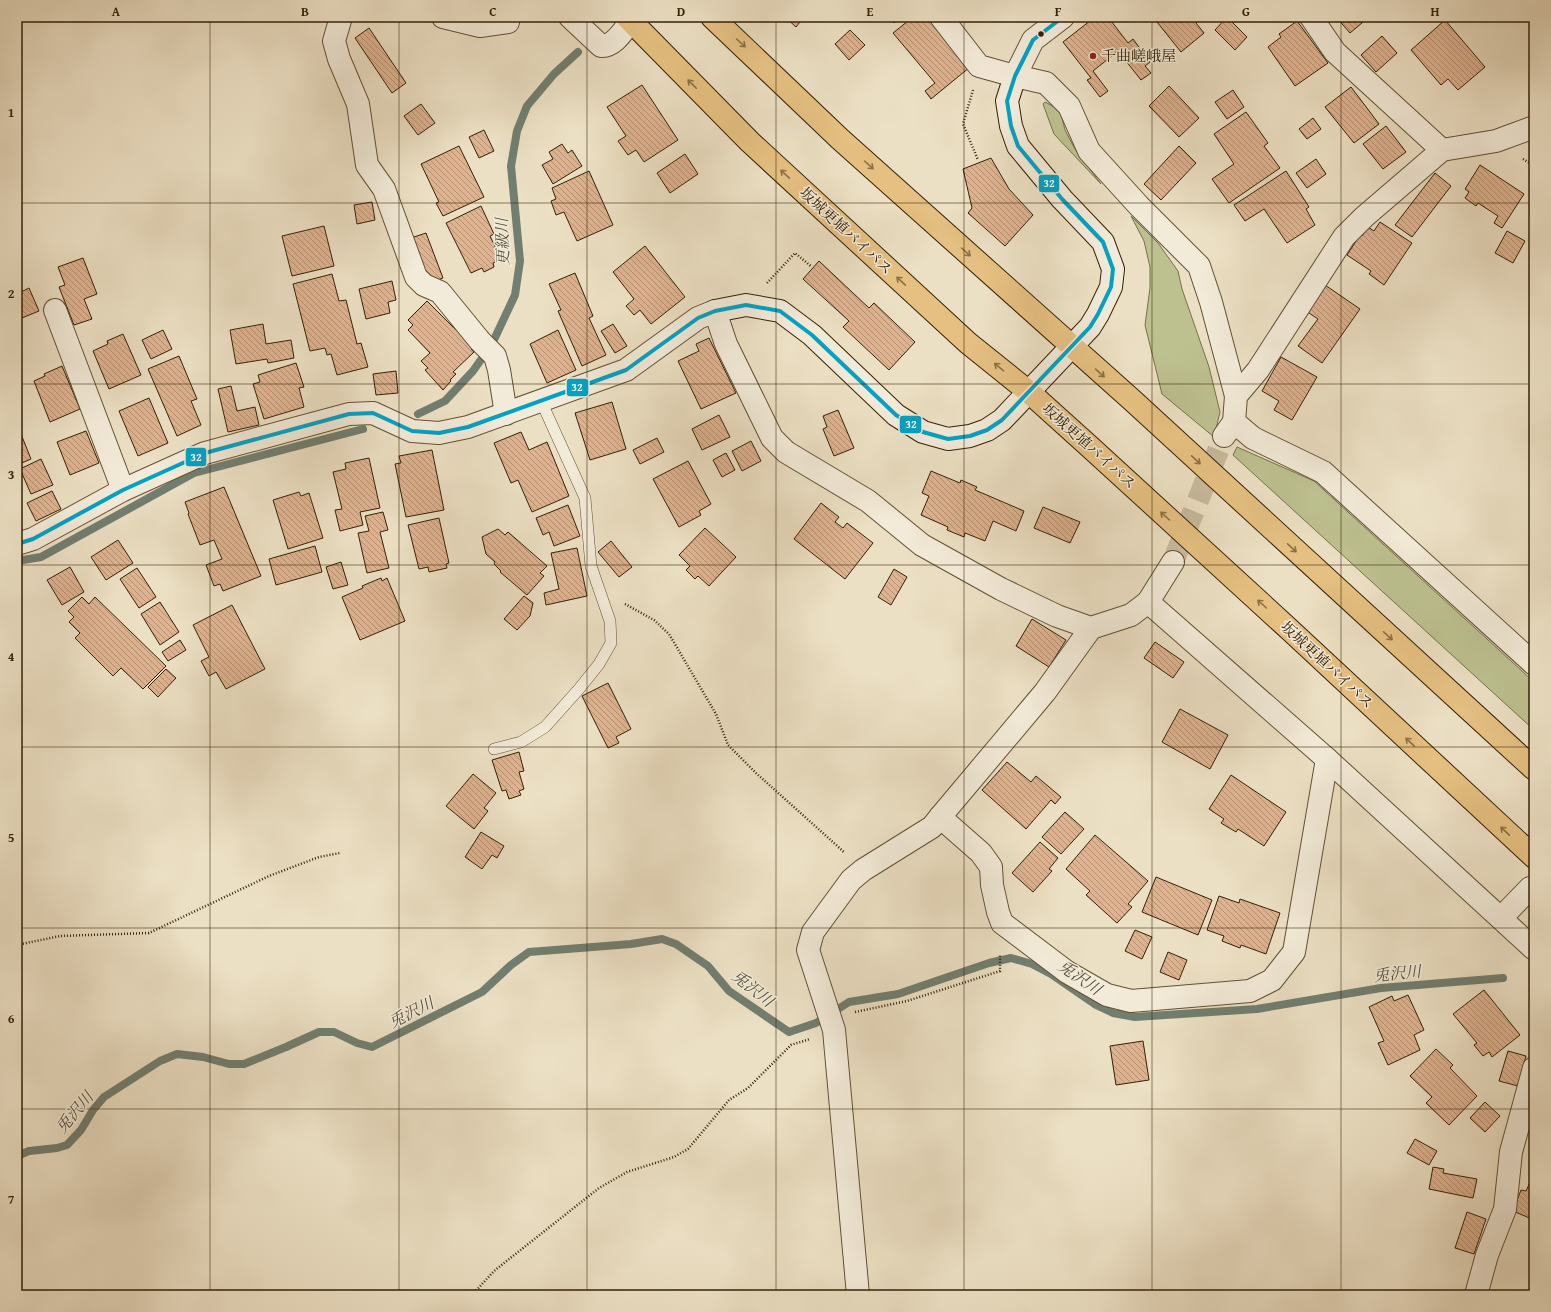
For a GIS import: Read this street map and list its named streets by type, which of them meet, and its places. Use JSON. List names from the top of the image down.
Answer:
{
  "streets": {
    "highway": ["坂城更埴バイパス"]
  },
  "water": ["更級川", "兎沢川"],
  "places": ["千曲嵯峨屋"],
  "lines": ["transit line 32"],
  "grid": {
    "columns": [
      "A",
      "B",
      "C",
      "D",
      "E",
      "F",
      "G",
      "H"
    ],
    "rows": [
      "1",
      "2",
      "3",
      "4",
      "5",
      "6",
      "7"
    ]
  }
}
